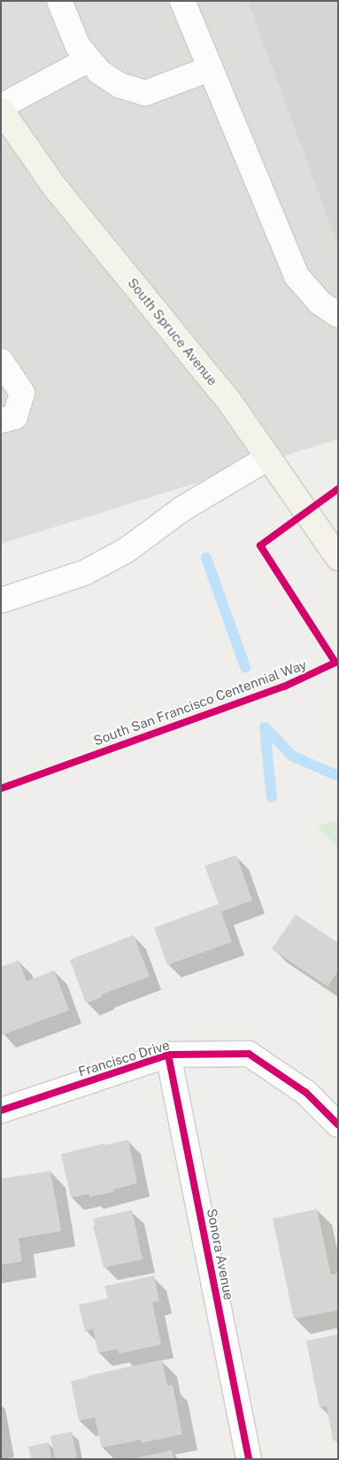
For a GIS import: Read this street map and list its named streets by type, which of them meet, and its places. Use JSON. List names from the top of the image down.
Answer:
{
  "streets": {
    "main road": ["South Spruce Avenue"],
    "street": ["Francisco Drive", "Sonora Avenue"],
    "cycle path": ["South San Francisco Centennial Way"]
  },
  "crossings": [
    ["Francisco Drive", "Sonora Avenue"]
  ]
}
